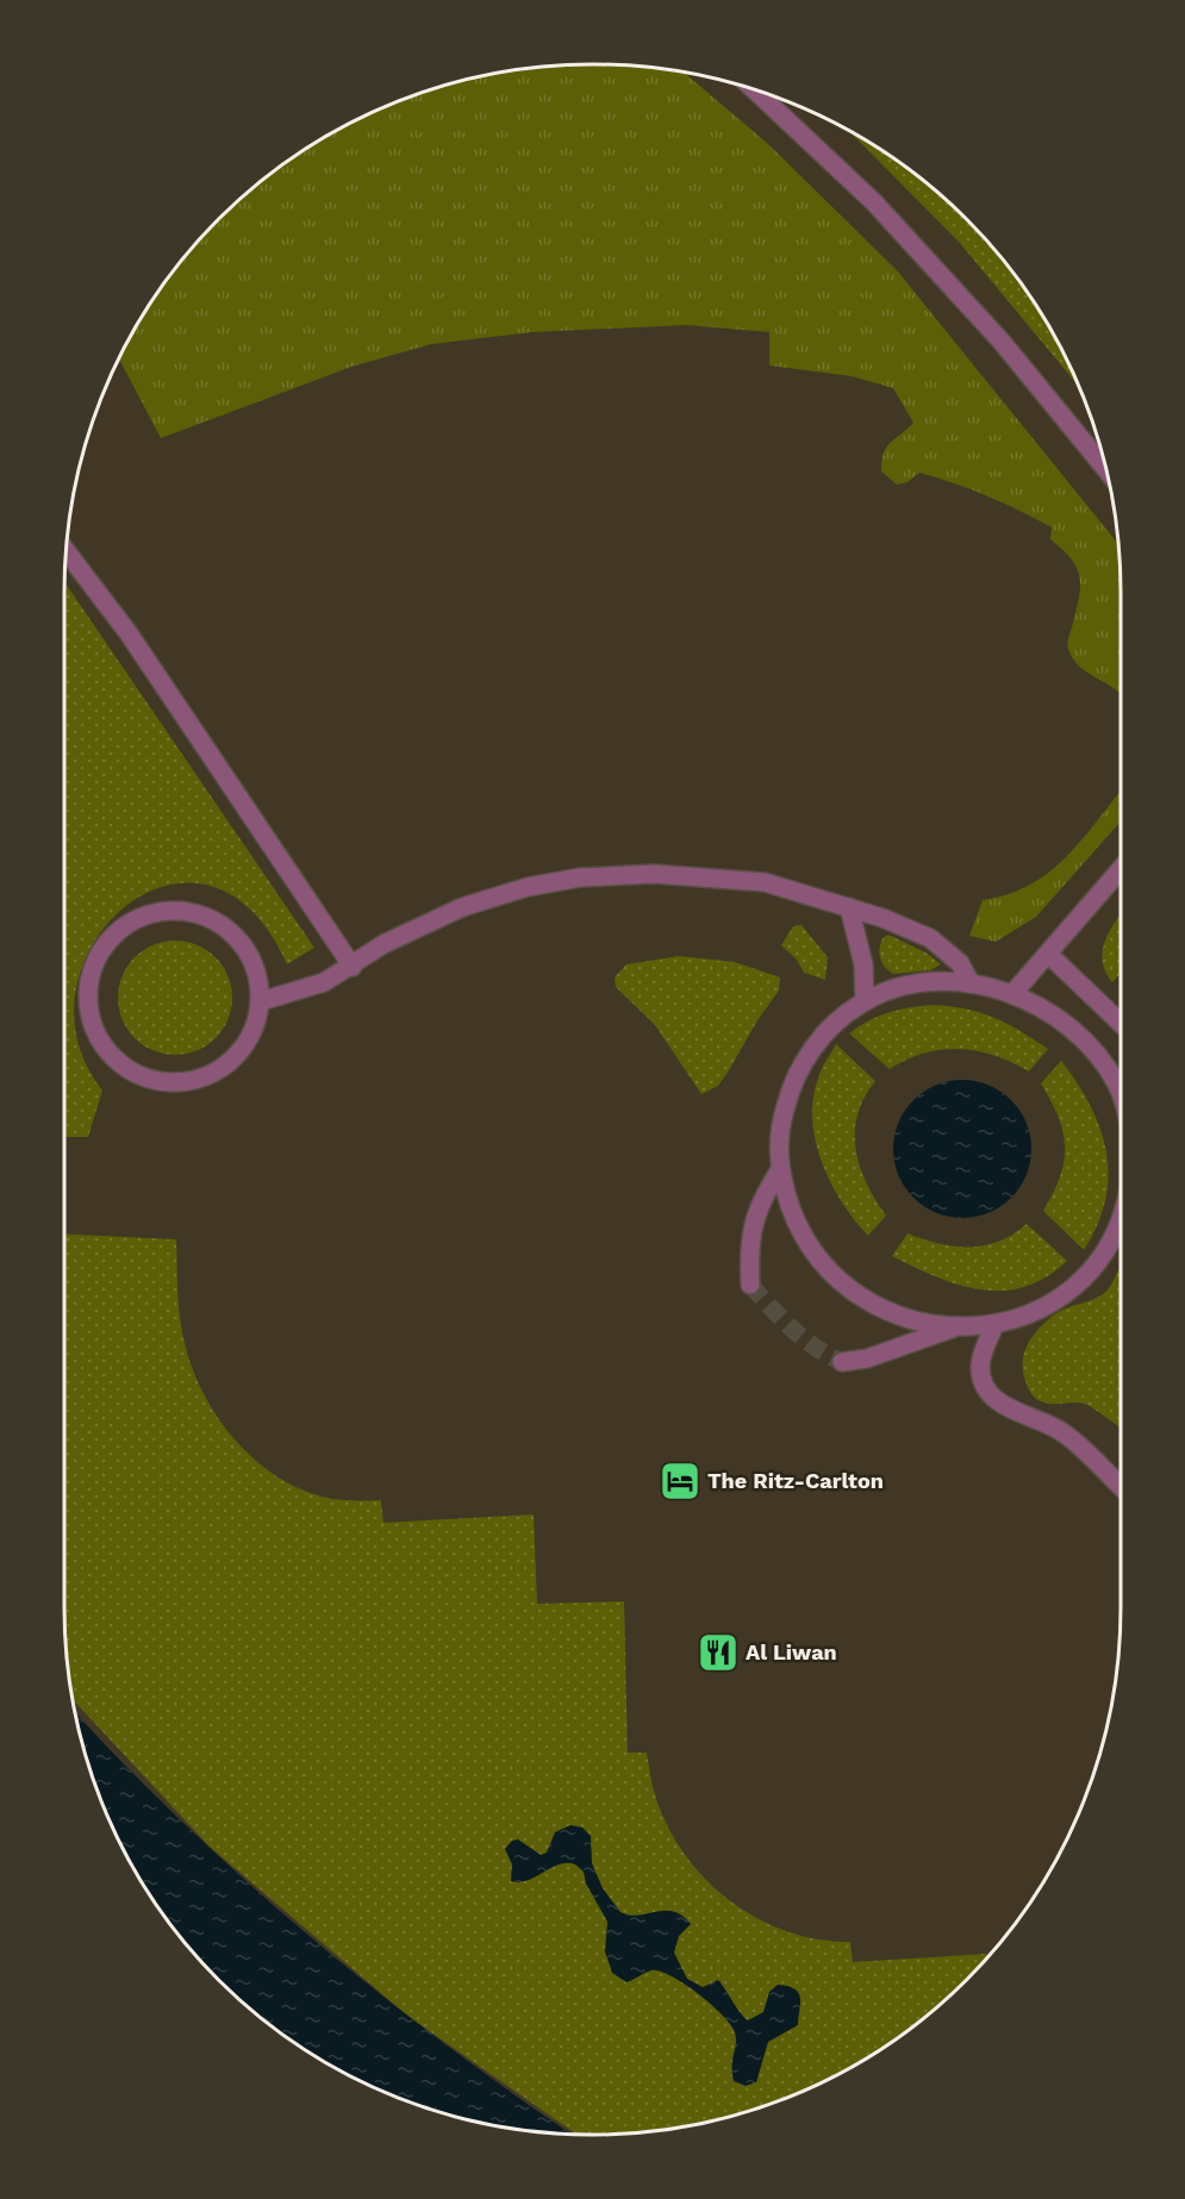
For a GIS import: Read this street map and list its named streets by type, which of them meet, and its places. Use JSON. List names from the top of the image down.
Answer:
{
  "places": {
    "hotel": ["The Ritz-Carlton"],
    "restaurant": ["Al Liwan"]
  }
}
